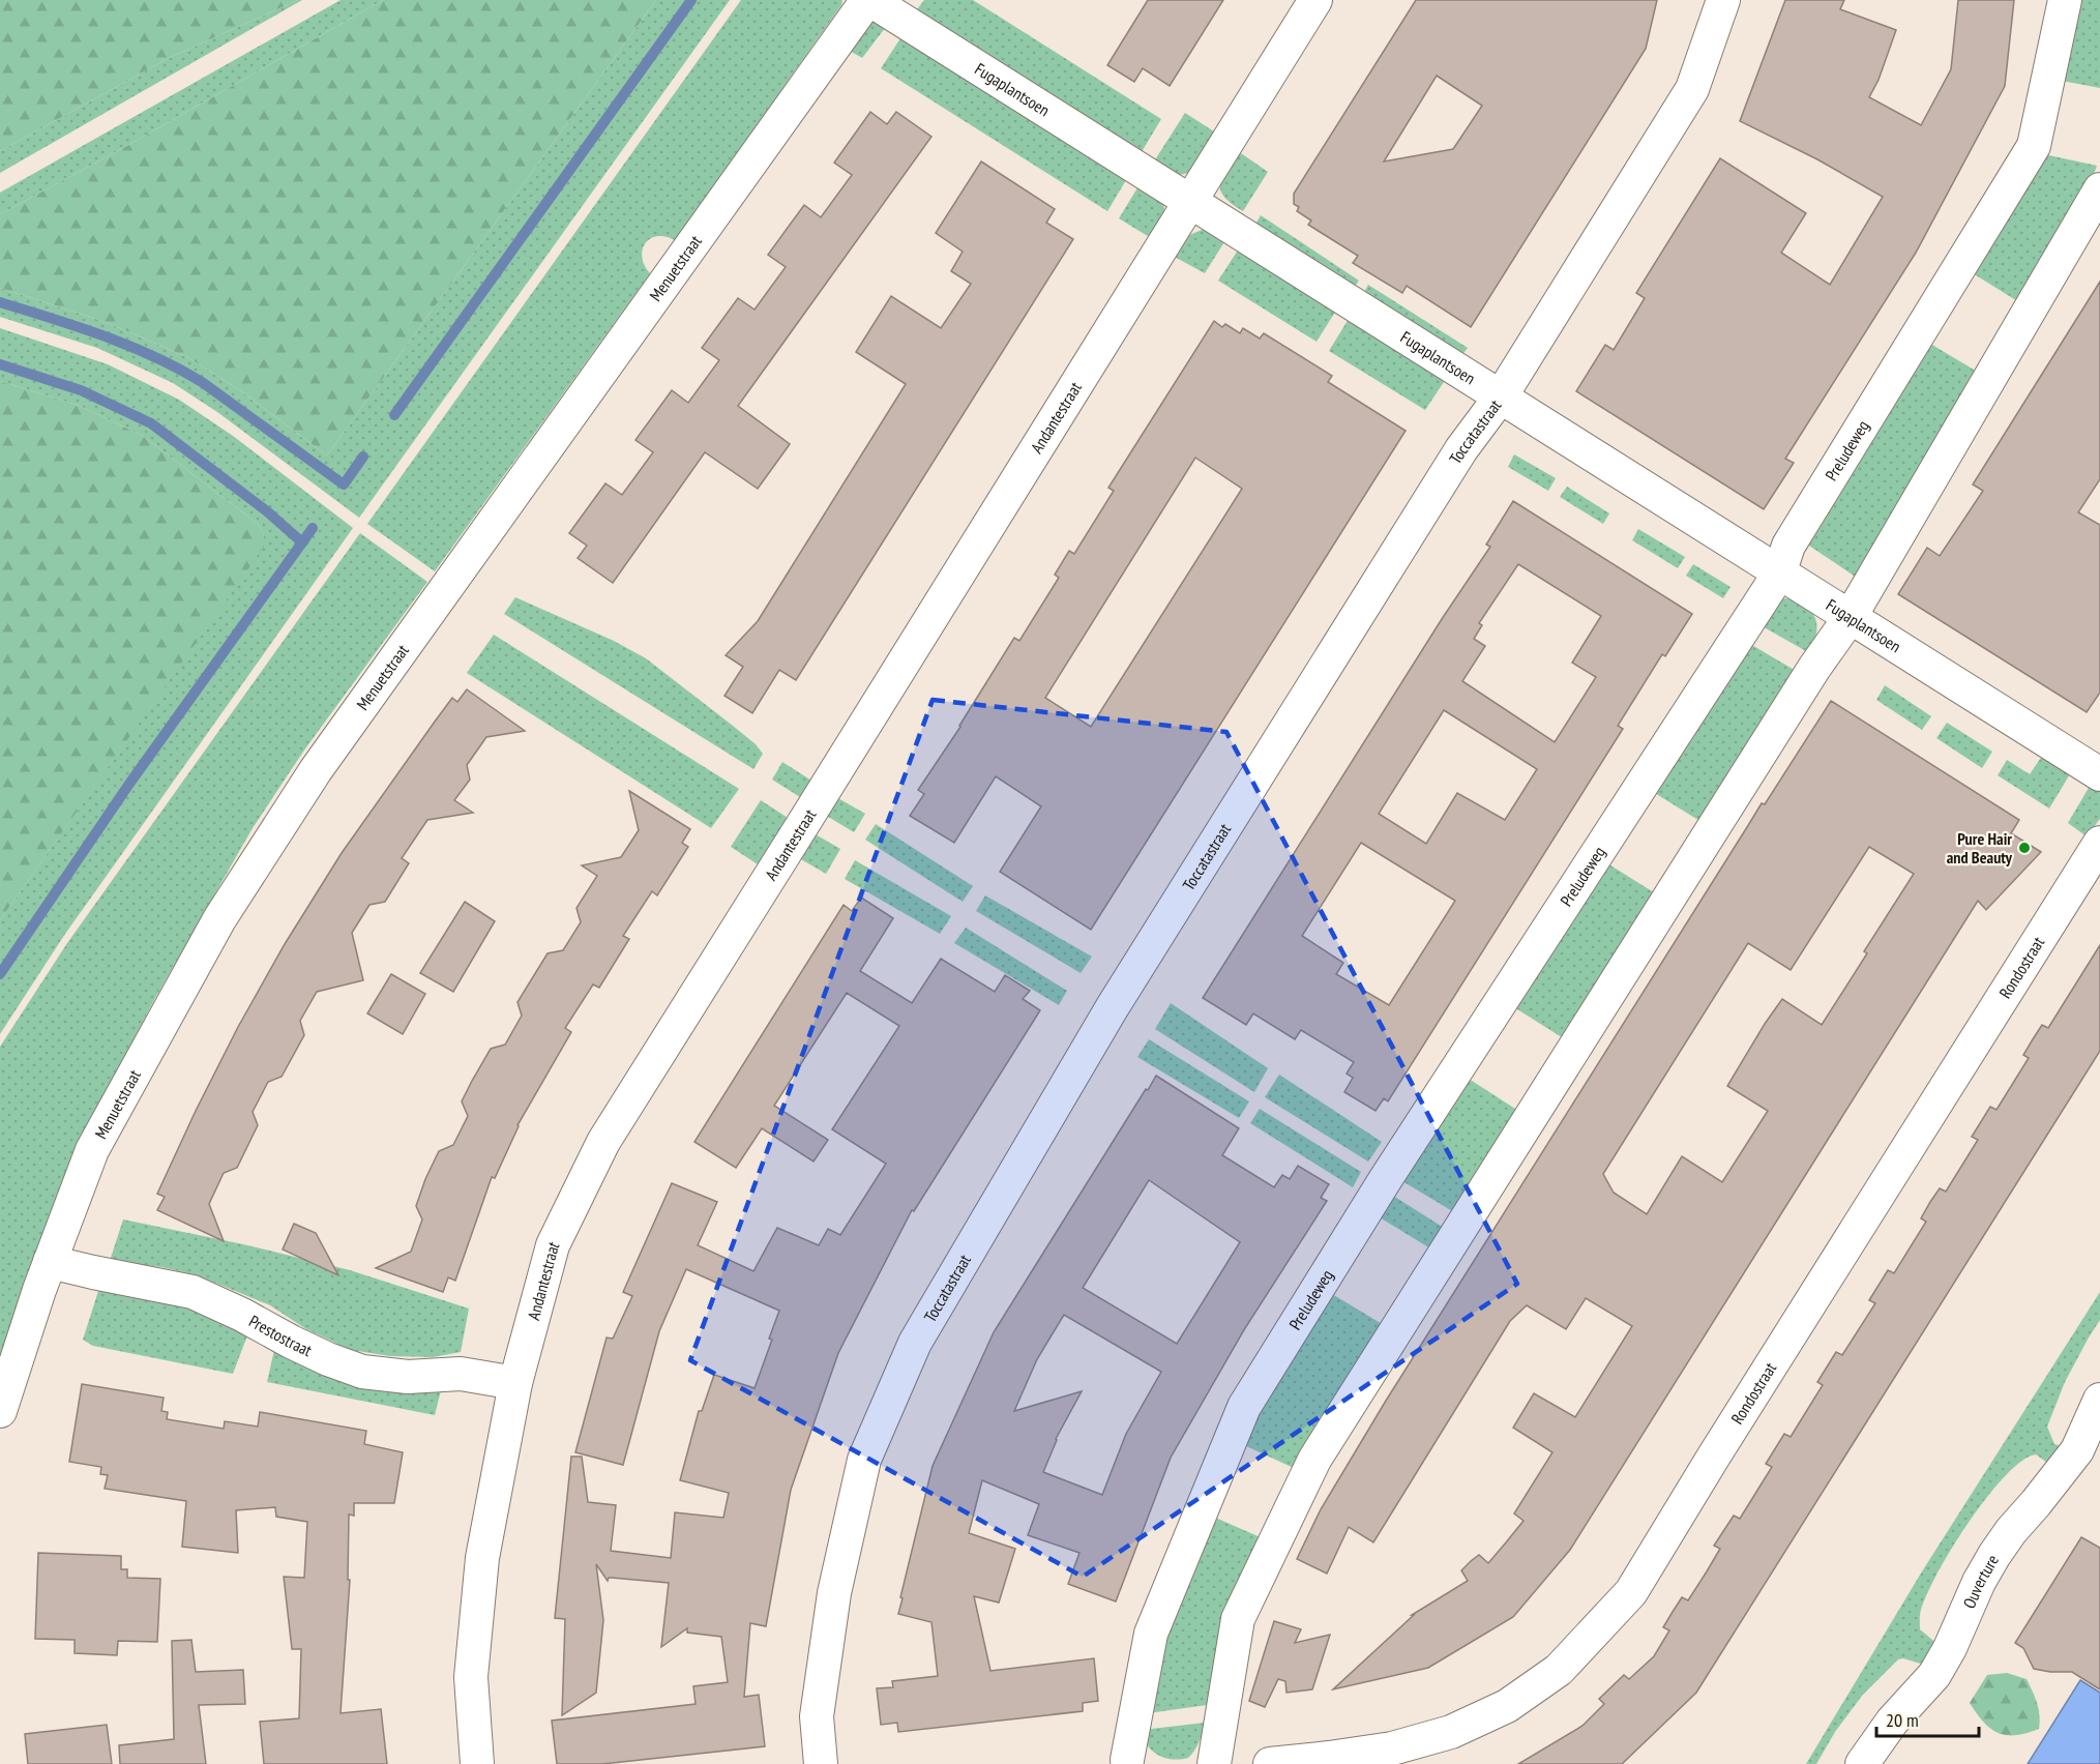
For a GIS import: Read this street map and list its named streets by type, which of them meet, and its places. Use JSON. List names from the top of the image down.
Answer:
{
  "streets": {
    "street": [
      "Fugaplantsoen",
      "Menuetstraat",
      "Andantestraat",
      "Toccatastraat",
      "Preludeweg",
      "Rondostraat",
      "Prestostraat",
      "Ouverture"
    ]
  },
  "crossings": [
    ["Fugaplantsoen", "Menuetstraat"],
    ["Fugaplantsoen", "Andantestraat"],
    ["Fugaplantsoen", "Toccatastraat"],
    ["Fugaplantsoen", "Preludeweg"],
    ["Menuetstraat", "Prestostraat"],
    ["Andantestraat", "Prestostraat"]
  ],
  "places": ["Pure Hair and Beauty"],
  "scale_bar": "20 m"
}
